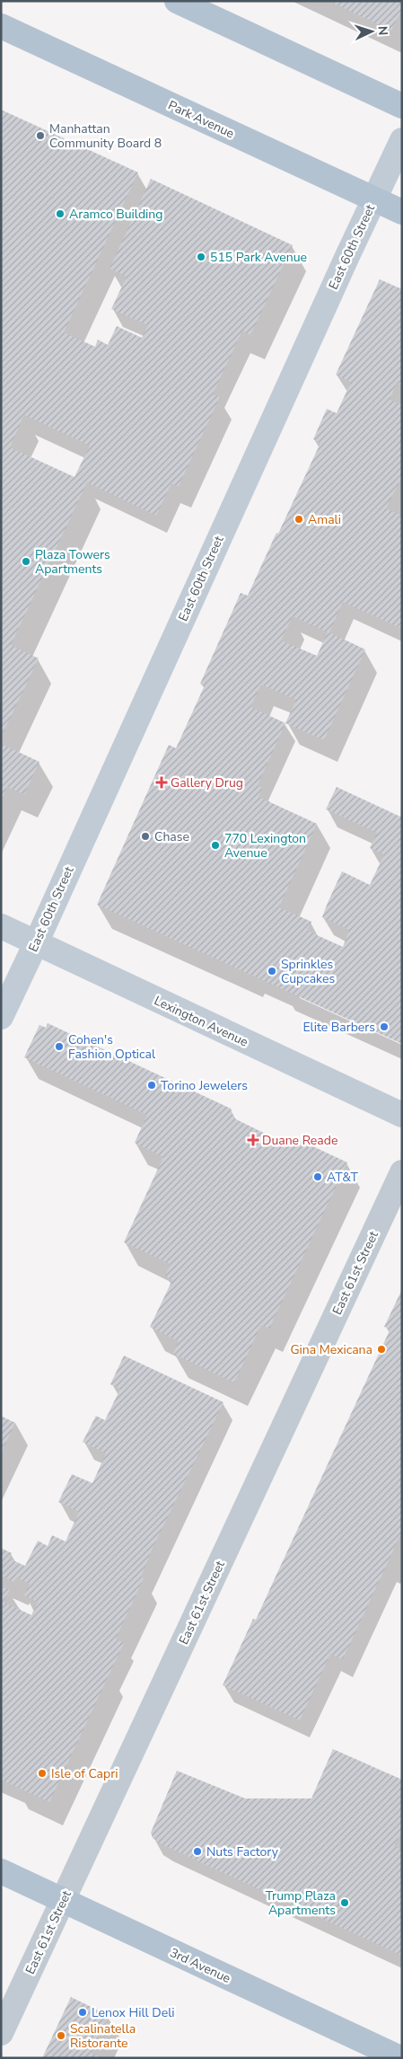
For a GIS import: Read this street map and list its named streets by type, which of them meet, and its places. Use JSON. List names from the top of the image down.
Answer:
{
  "streets": {
    "main road": [
      "Park Avenue",
      "East 60th Street",
      "Lexington Avenue",
      "3rd Avenue"
    ],
    "street": ["East 61st Street"]
  },
  "crossings": [
    ["Park Avenue", "East 60th Street"],
    ["East 60th Street", "Lexington Avenue"],
    ["East 61st Street", "3rd Avenue"]
  ],
  "places": {
    "other": [
      "Manhattan Community Board 8",
      "Aramco Building",
      "515 Park Avenue",
      "Amali",
      "Plaza Towers Apartments",
      "Chase",
      "770 Lexington Avenue",
      "Sprinkles Cupcakes",
      "Elite Barbers",
      "Cohen's Fashion Optical",
      "Torino Jewelers",
      "AT&T",
      "Gina Mexicana",
      "Isle of Capri",
      "Nuts Factory",
      "Trump Plaza Apartments",
      "Lenox Hill Deli",
      "Scalinatella Ristorante"
    ],
    "health": ["Gallery Drug", "Duane Reade"]
  },
  "north": "right"
}
